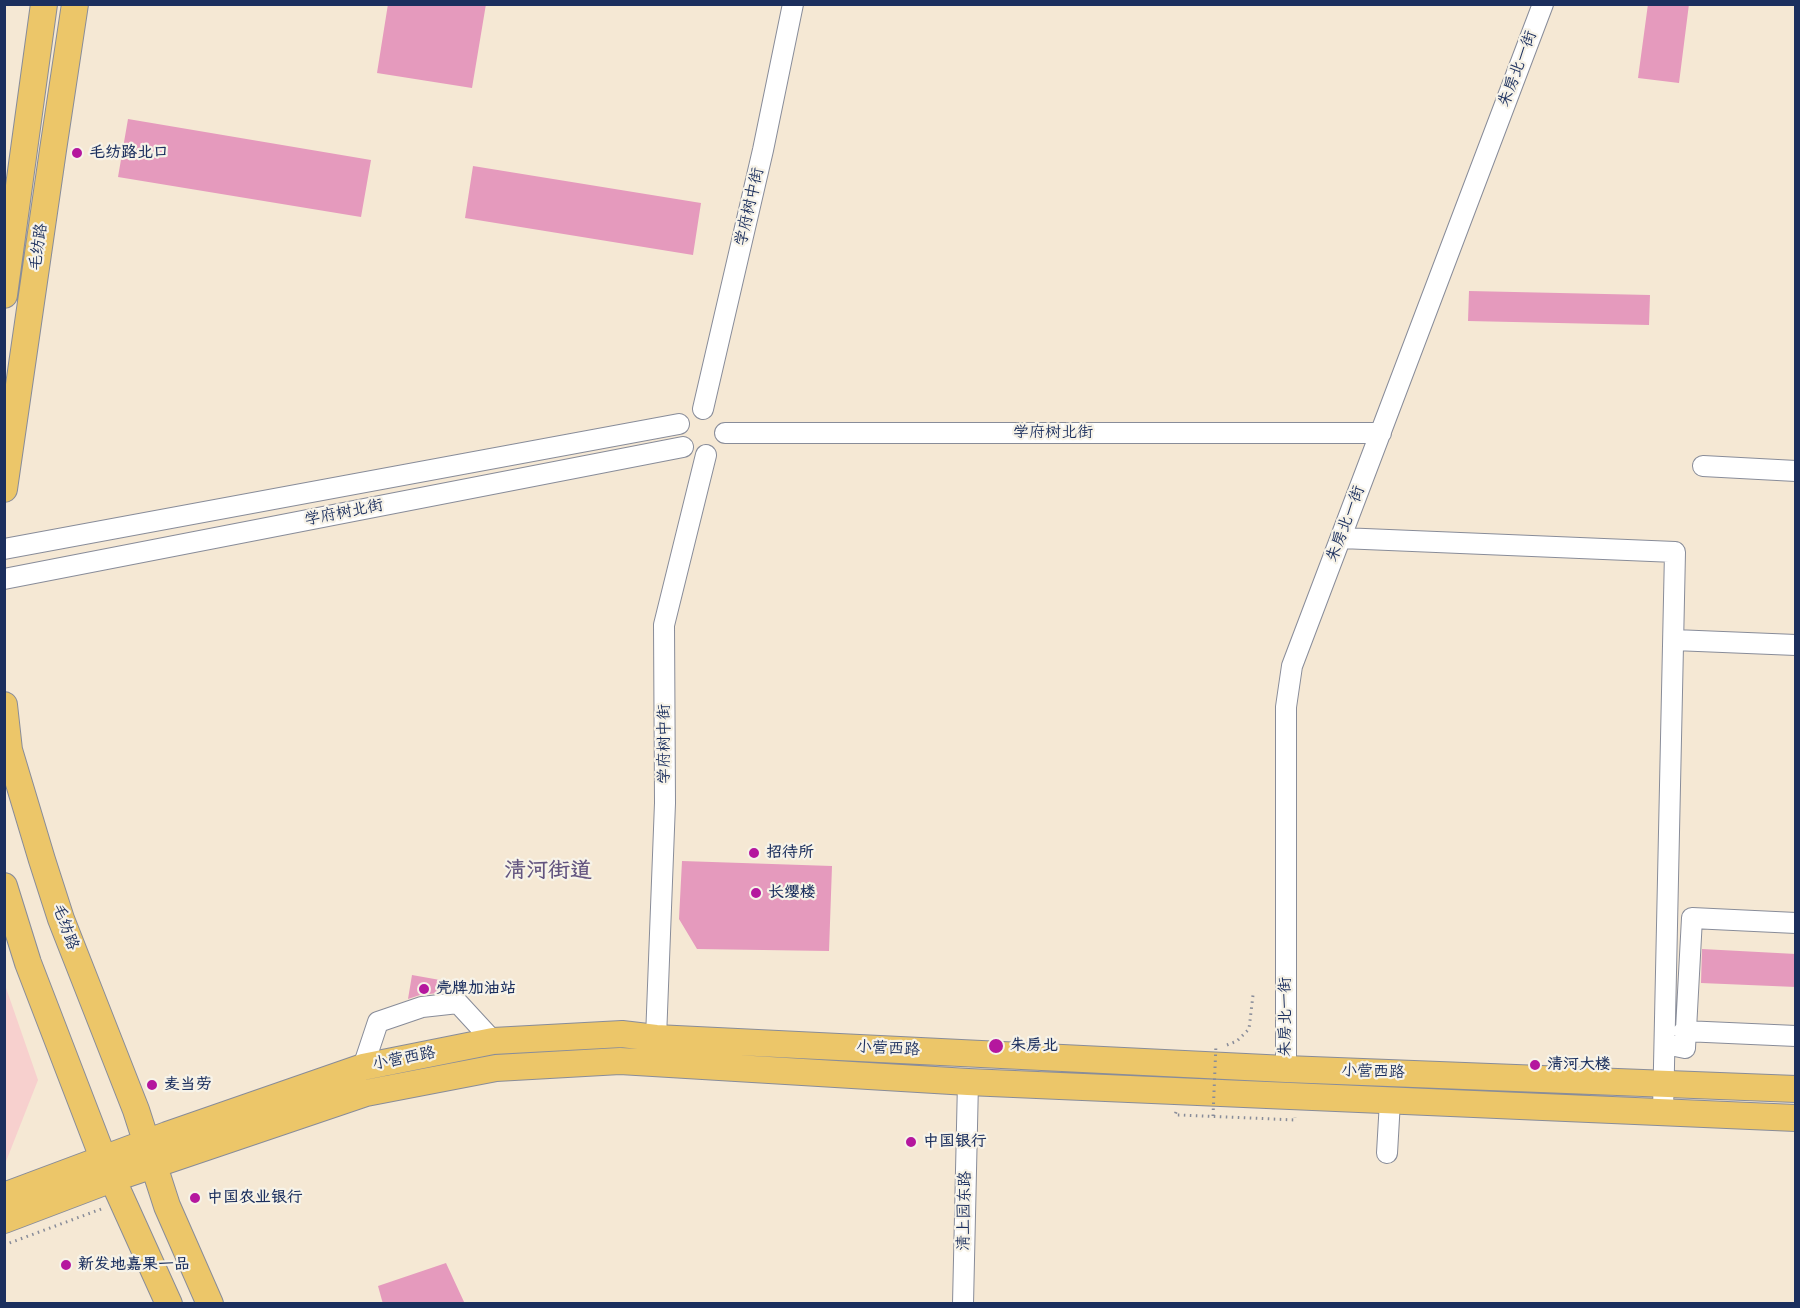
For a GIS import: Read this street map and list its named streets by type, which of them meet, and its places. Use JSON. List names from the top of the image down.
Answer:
{
  "streets": {
    "main road": ["毛纺路", "小营西路"],
    "street": [
      "朱房北一街",
      "学府树中街",
      "学府树北街",
      "清上园东路"
    ]
  },
  "crossings": [
    ["朱房北一街", "学府树北街"],
    ["朱房北一街", "小营西路"],
    ["学府树中街", "学府树北街"],
    ["学府树中街", "小营西路"],
    ["毛纺路", "小营西路"],
    ["小营西路", "清上园东路"]
  ],
  "districts": ["清河街道"],
  "places": [
    "毛纺路北口",
    "招待所",
    "长缨楼",
    "壳牌加油站",
    "朱房北",
    "清河大楼",
    "麦当劳",
    "中国银行",
    "中国农业银行",
    "新发地嘉果一品"
  ]
}
